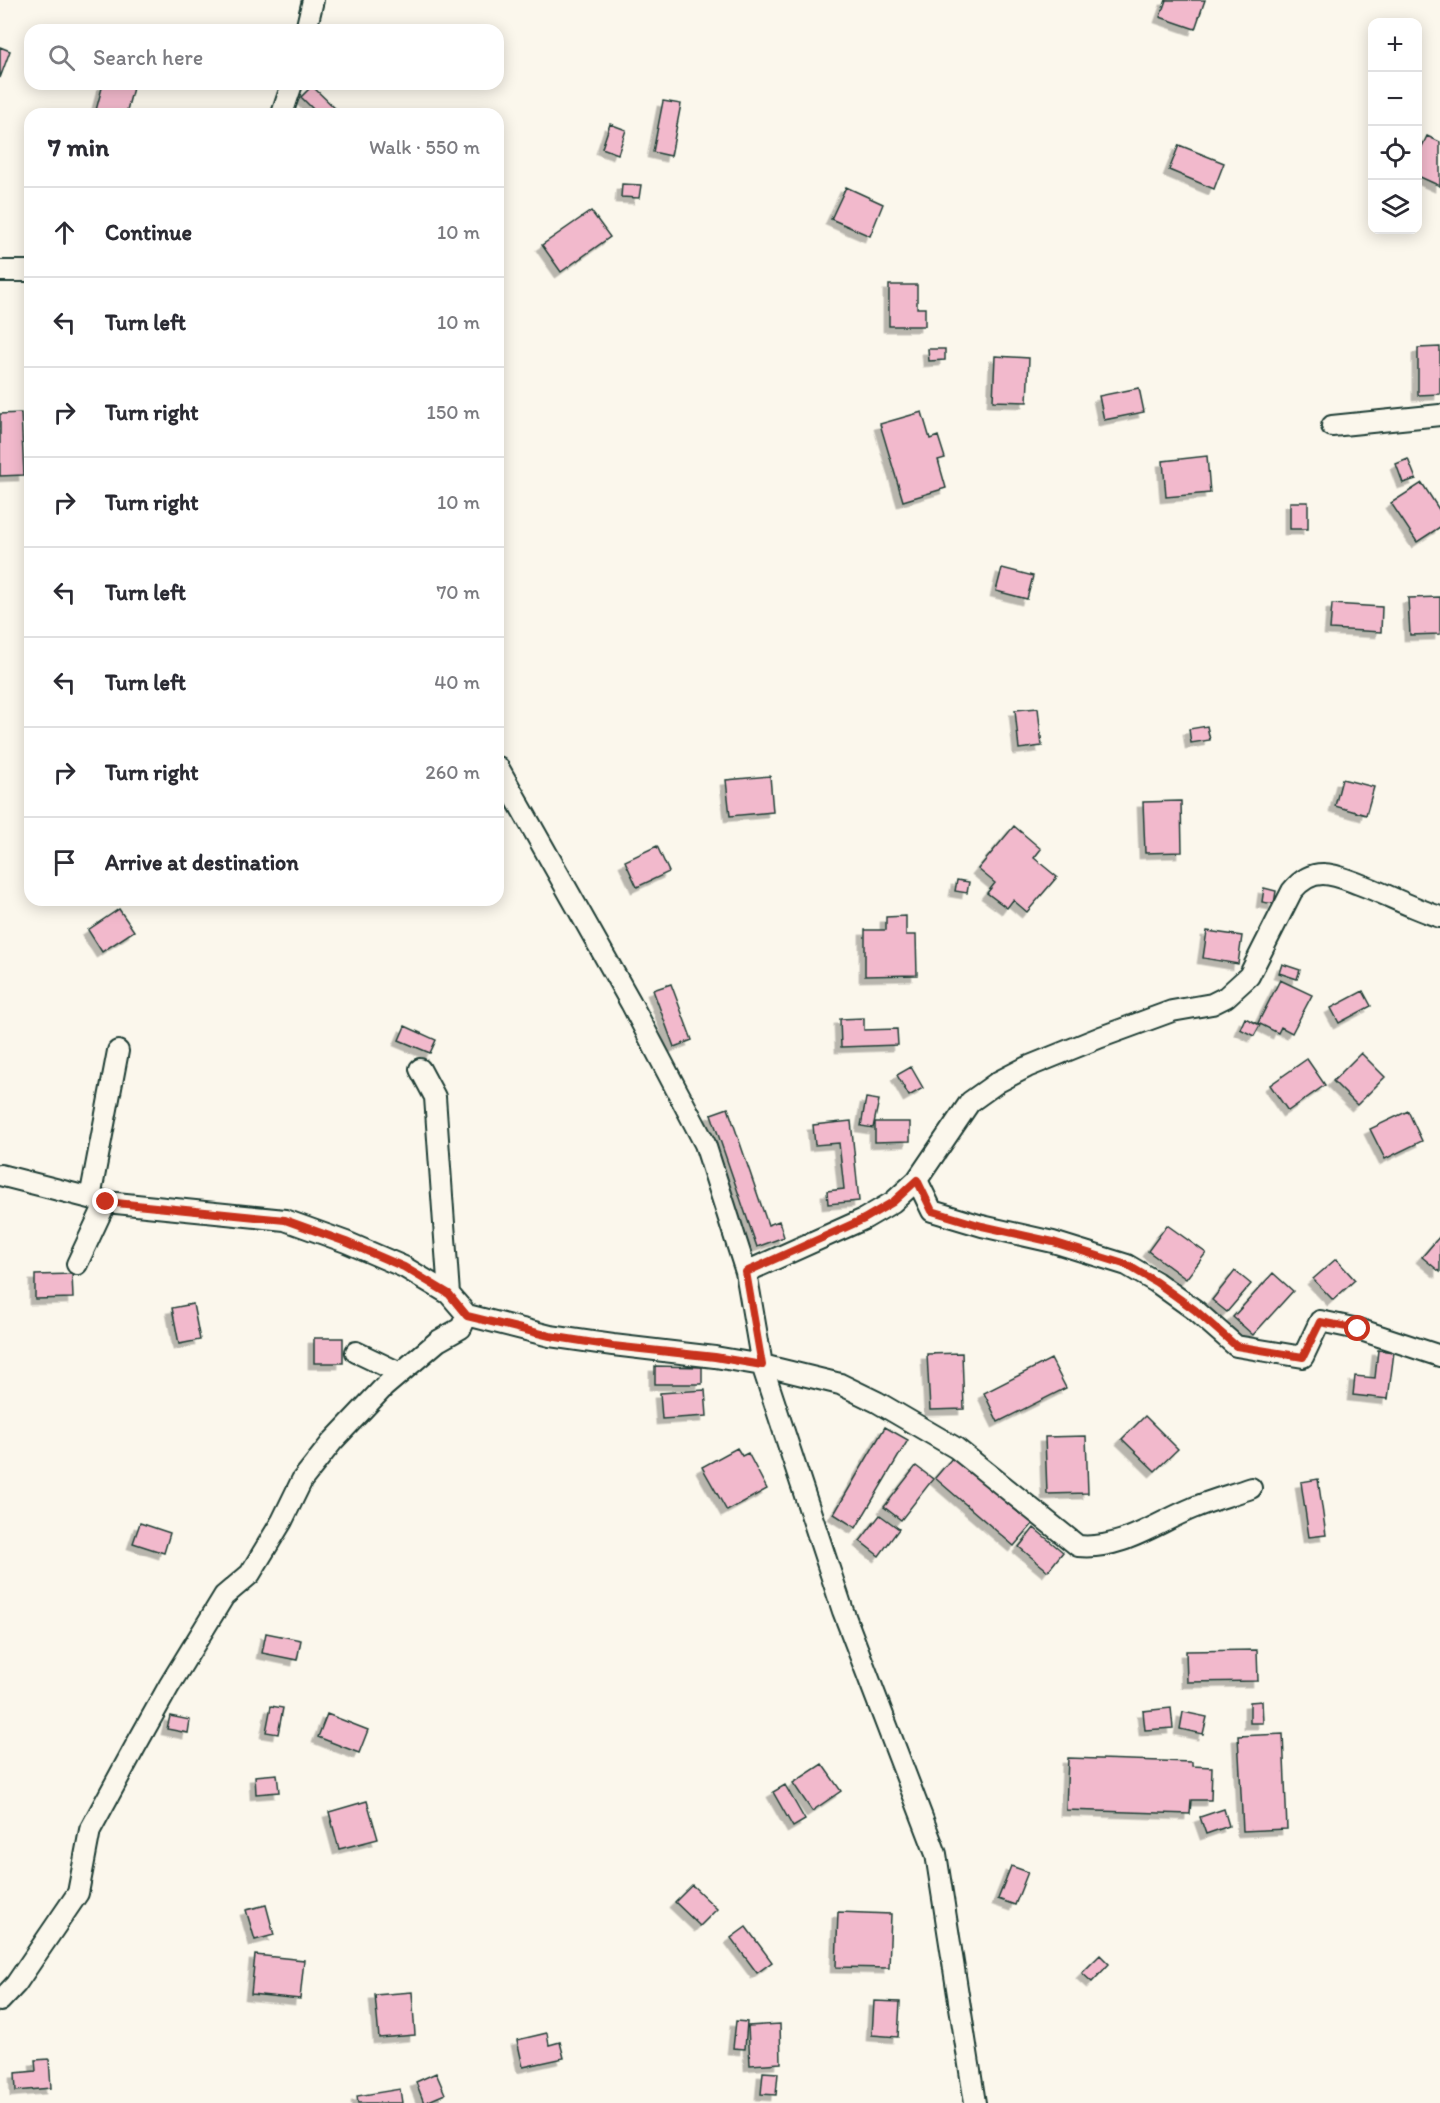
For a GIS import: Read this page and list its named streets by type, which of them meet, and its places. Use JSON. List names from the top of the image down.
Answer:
{
  "page": {
    "map_buttons": ["+", "−"],
    "search": "Search here",
    "heading": ["7 min", "Walk · 550 m"],
    "list": [
      ["Continue", "10 m"],
      ["Turn left", "10 m"],
      ["Turn right", "150 m"],
      ["Turn right", "10 m"],
      ["Turn left", "70 m"],
      ["Turn left", "40 m"],
      ["Turn right", "260 m"],
      "Arrive at destination"
    ]
  }
}
